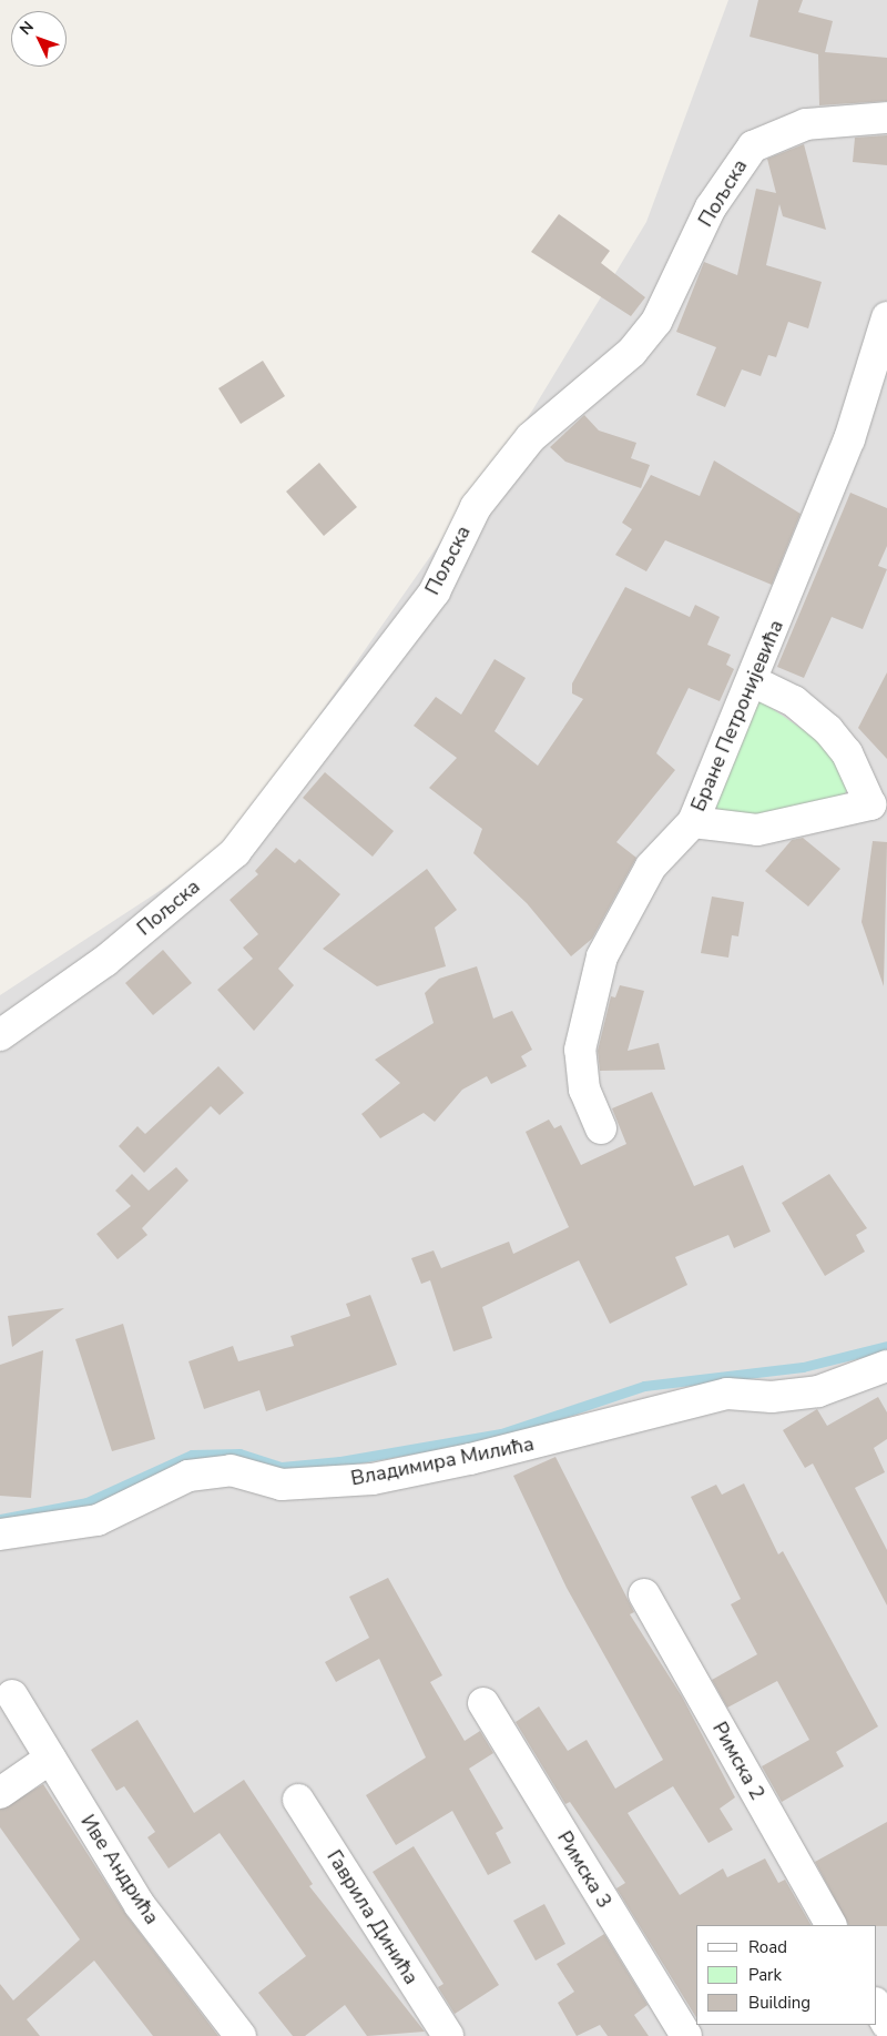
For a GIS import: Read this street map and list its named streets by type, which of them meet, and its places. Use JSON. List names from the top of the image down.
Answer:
{
  "streets": {
    "street": [
      "Пољска",
      "Бране Петронијевића",
      "Владимира Милића",
      "Римска 2",
      "Иве Андрића",
      "Римска 3",
      "Гаврила Динића"
    ]
  },
  "legend": ["Road", "Park", "Building"],
  "north": "top left"
}
